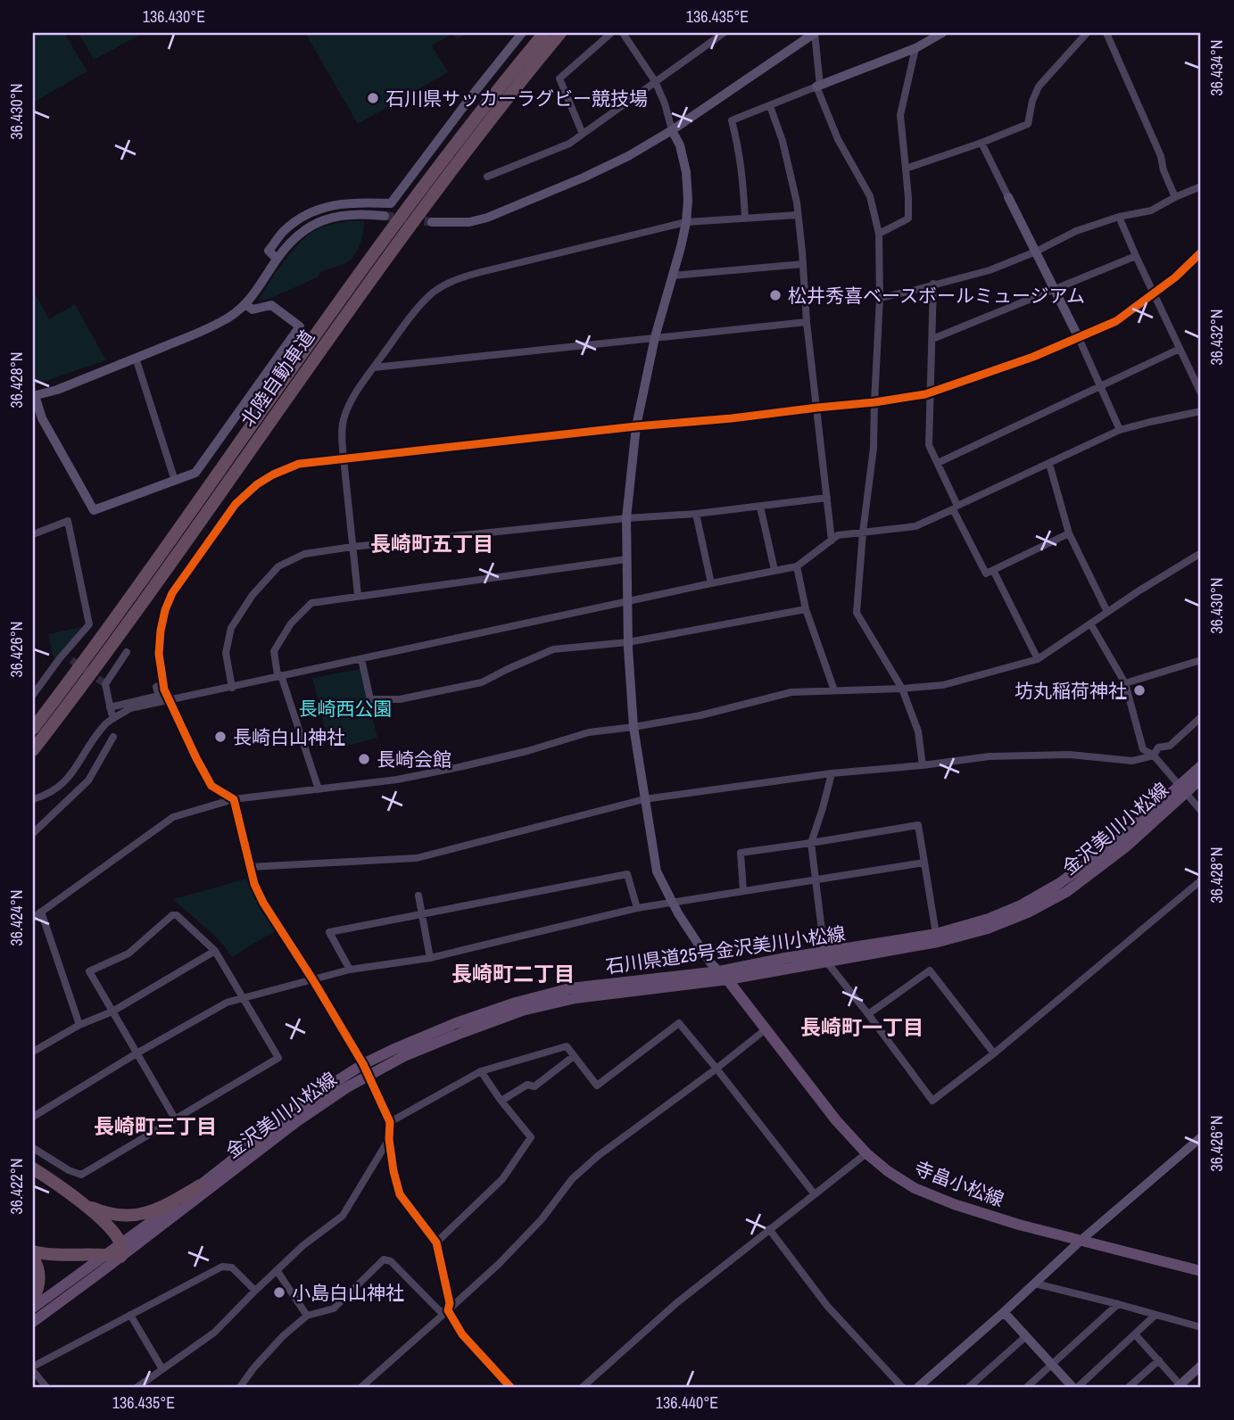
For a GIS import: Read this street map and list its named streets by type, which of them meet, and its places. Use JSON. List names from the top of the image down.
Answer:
{
  "streets": {
    "highway": ["北陸自動車道"],
    "main road": ["金沢美川小松線", "石川県道25号金沢美川小松線", "寺畠小松線"]
  },
  "crossings": [
    ["金沢美川小松線", "石川県道25号金沢美川小松線"],
    ["石川県道25号金沢美川小松線", "寺畠小松線"]
  ],
  "districts": [
    "長崎町五丁目",
    "長崎町二丁目",
    "長崎町一丁目",
    "長崎町三丁目"
  ],
  "parks": ["長崎西公園"],
  "places": [
    "石川県サッカーラグビー競技場",
    "松井秀喜ベースボールミュージアム",
    "坊丸稲荷神社",
    "長崎白山神社",
    "長崎会館",
    "小島白山神社"
  ],
  "coordinates": [
    "136.430°E",
    "136.435°E",
    "36.434°N",
    "36.430°N",
    "36.432°N",
    "36.428°N",
    "36.426°N",
    "36.424°N",
    "36.422°N",
    "136.440°E"
  ]
}
